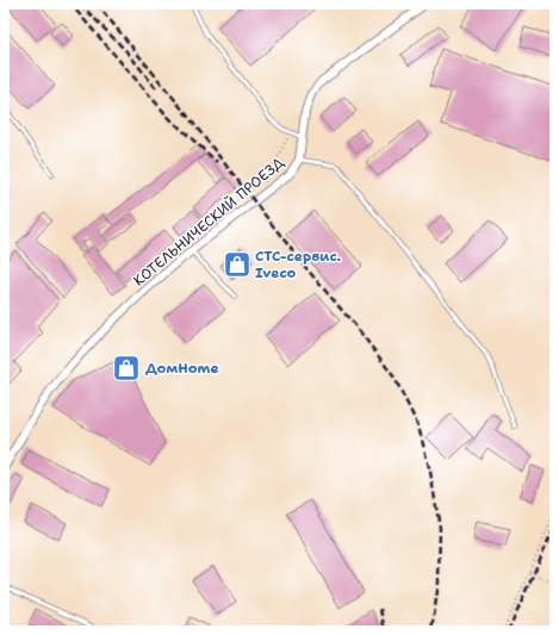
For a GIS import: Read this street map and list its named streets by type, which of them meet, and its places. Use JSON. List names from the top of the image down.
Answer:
{
  "streets": {
    "street": ["КОТЕЛЬНИЧЕСКИЙ ПРОЕЗД"]
  },
  "places": {
    "shop": ["СТС-сервис. Iveco", "ДомHome"]
  }
}
